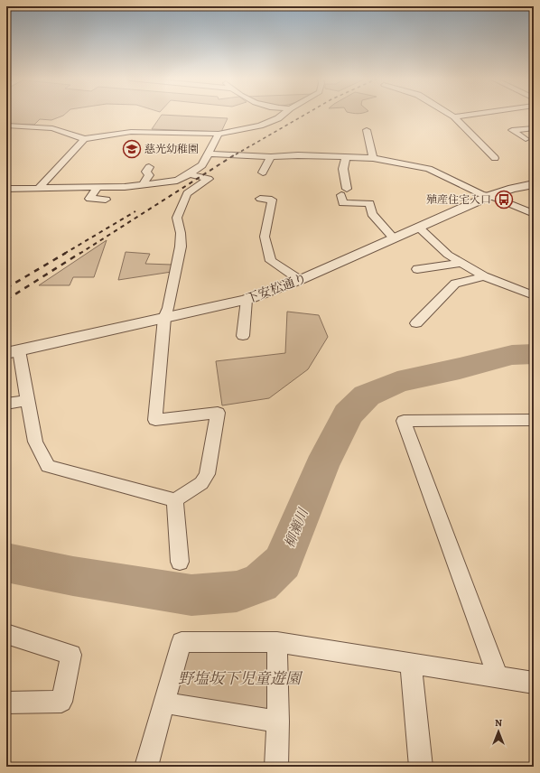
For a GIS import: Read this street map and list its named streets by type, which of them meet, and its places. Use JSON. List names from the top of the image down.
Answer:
{
  "streets": {
    "street": ["下安松通り"]
  },
  "water": ["柳瀬川"],
  "parks": ["野塩坂下児童遊園"],
  "places": {
    "school or university": ["慈光幼稚園"],
    "bus stop": ["殖産住宅入口"]
  },
  "north": "top"
}
